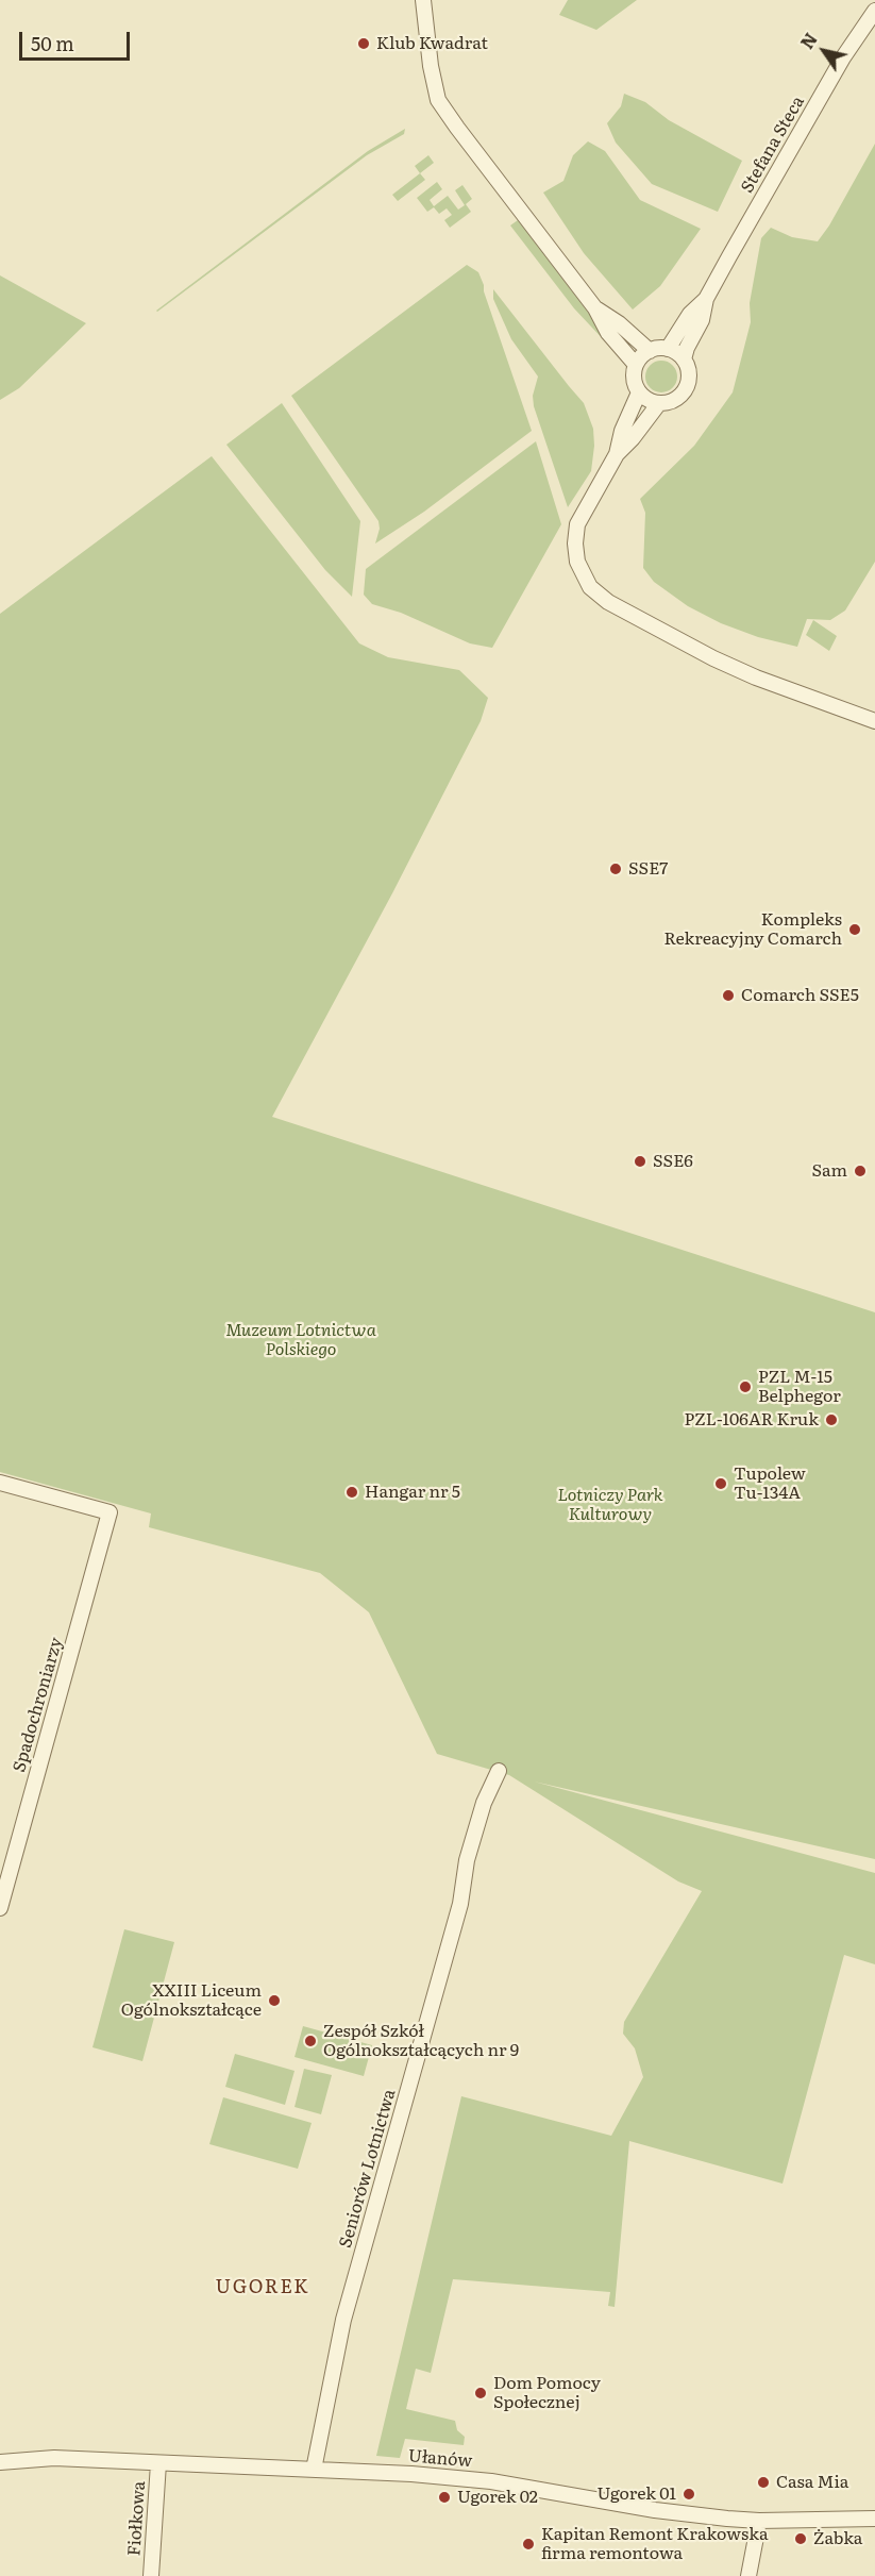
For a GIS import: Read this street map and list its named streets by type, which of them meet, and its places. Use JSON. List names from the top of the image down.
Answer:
{
  "streets": {
    "street": [
      "Stefana Steca",
      "Spadochroniarzy",
      "Seniorów Lotnictwa",
      "Ułanów",
      "Fiołkowa"
    ]
  },
  "crossings": [
    ["Seniorów Lotnictwa", "Ułanów"],
    ["Ułanów", "Fiołkowa"]
  ],
  "districts": ["UGOREK"],
  "parks": ["Muzeum Lotnictwa Polskiego", "Lotniczy Park Kulturowy"],
  "places": [
    "Klub Kwadrat",
    "SSE7",
    "Kompleks Rekreacyjny Comarch",
    "Comarch SSE5",
    "SSE6",
    "Sam",
    "PZL M-15 Belphegor",
    "PZL-106AR Kruk",
    "Tupolew Tu-134A",
    "Hangar nr 5",
    "XXIII Liceum Ogólnokształcące",
    "Zespół Szkół Ogólnokształcących nr 9",
    "Dom Pomocy Społecznej",
    "Casa Mia",
    "Ugorek 01",
    "Ugorek 02",
    "Żabka",
    "Kapitan Remont Krakowska firma remontowa"
  ],
  "scale_bar": "50 m",
  "north": "top left"
}
